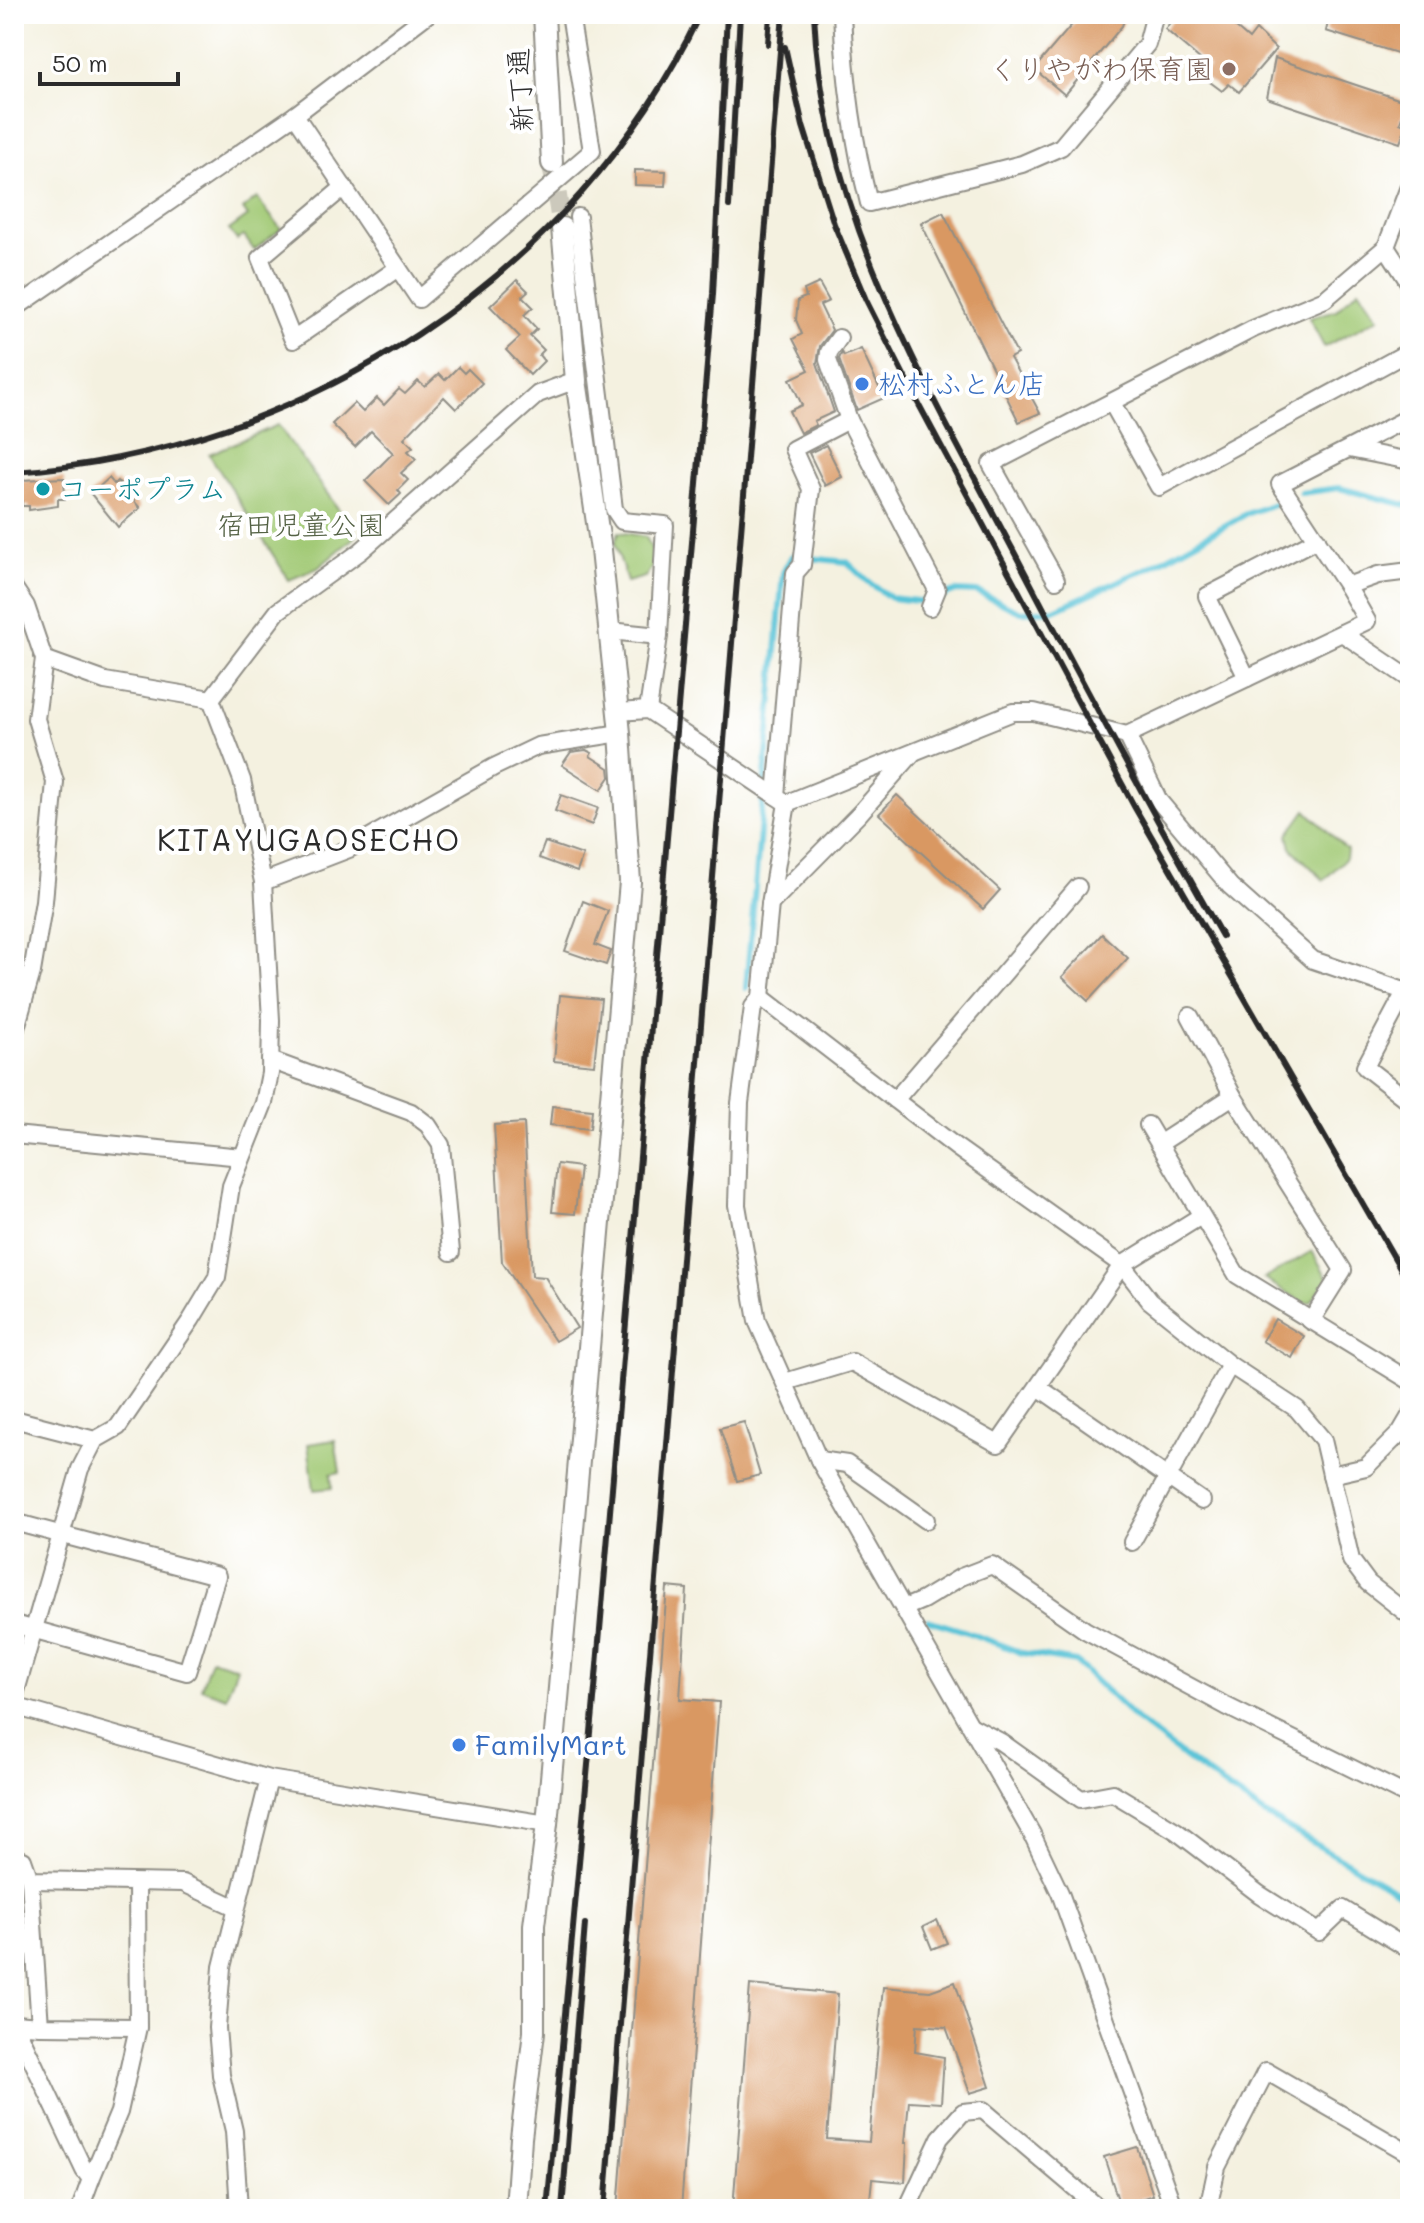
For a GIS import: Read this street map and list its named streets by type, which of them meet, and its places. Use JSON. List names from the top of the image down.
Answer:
{
  "streets": {
    "street": ["新丁通"]
  },
  "districts": ["KITAYUGAOSECHO"],
  "parks": ["宿田児童公園"],
  "places": [
    "くりやがわ保育園",
    "松村ふとん店",
    "コーポプラム",
    "FamilyMart"
  ],
  "scale_bar": "50 m"
}
